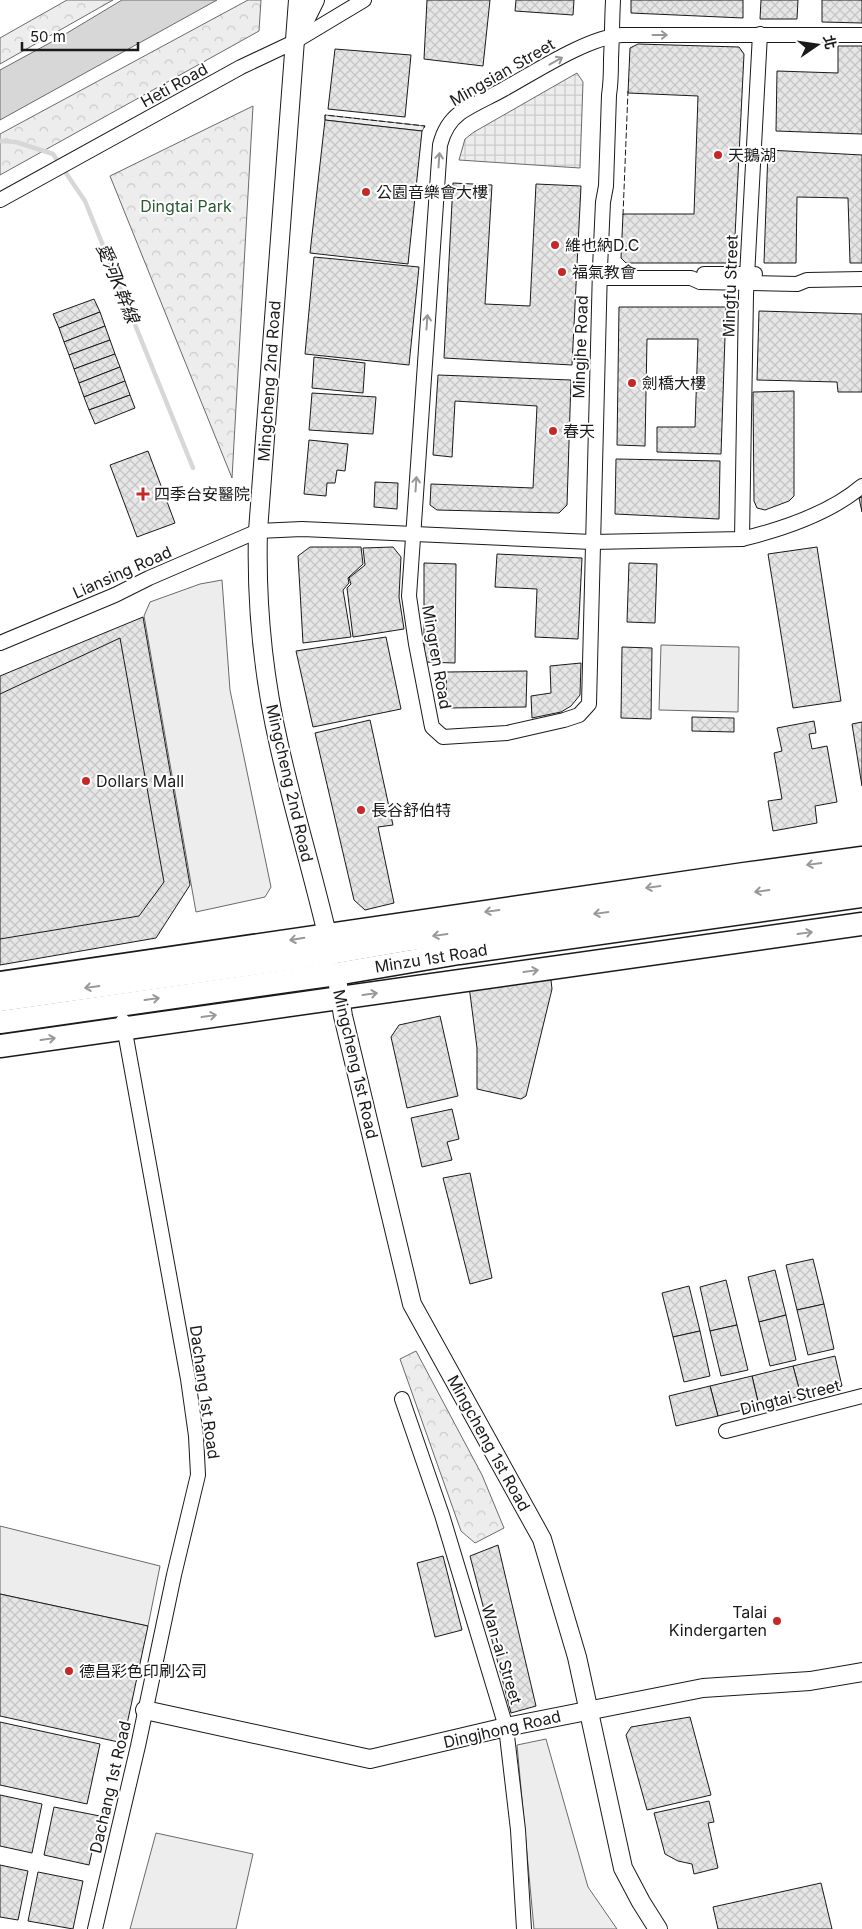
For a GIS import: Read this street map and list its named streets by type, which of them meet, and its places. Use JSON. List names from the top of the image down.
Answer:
{
  "streets": {
    "main road": ["Minzu 1st Road"],
    "street": [
      "Mingsian Street",
      "Heti Road",
      "Mingfu Street",
      "Mingjhe Road",
      "Mingcheng 2nd Road",
      "Liansing Road",
      "Mingren Road",
      "Mingcheng 1st Road",
      "Dachang 1st Road",
      "Dingtai Street",
      "Wan-ai Street",
      "Dingjhong Road"
    ]
  },
  "crossings": [
    ["Mingsian Street", "Mingfu Street"],
    ["Mingsian Street", "Mingjhe Road"],
    ["Mingsian Street", "Mingren Road"],
    ["Heti Road", "Mingcheng 2nd Road"],
    ["Mingjhe Road", "Mingren Road"],
    ["Mingcheng 2nd Road", "Liansing Road"],
    ["Mingcheng 2nd Road", "Minzu 1st Road"],
    ["Mingcheng 2nd Road", "Mingcheng 1st Road"],
    ["Minzu 1st Road", "Mingcheng 1st Road"],
    ["Minzu 1st Road", "Dachang 1st Road"],
    ["Mingcheng 1st Road", "Dingjhong Road"],
    ["Dachang 1st Road", "Dingjhong Road"],
    ["Wan-ai Street", "Dingjhong Road"]
  ],
  "one_way": ["Mingsian Street"],
  "water": ["愛河K幹線"],
  "parks": ["Dingtai Park"],
  "places": {
    "other": [
      "天鵝湖",
      "公園音樂會大樓",
      "維也納D.C",
      "福氣教會",
      "劍橋大樓",
      "春天",
      "Dollars Mall",
      "長谷舒伯特",
      "Talai Kindergarten",
      "德昌彩色印刷公司"
    ],
    "health": ["四季台安醫院"]
  },
  "scale_bar": "50 m",
  "north": "right"
}
